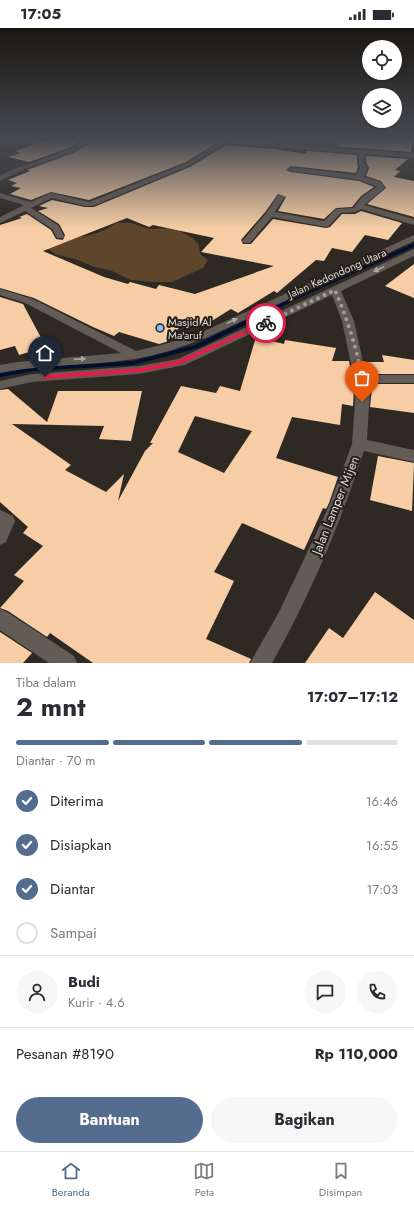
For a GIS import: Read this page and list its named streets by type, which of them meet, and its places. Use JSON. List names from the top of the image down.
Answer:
{
  "streets": {
    "street": ["Jalan Kedondong Utara", "Jalan Lamper Mijen"]
  },
  "places": ["Masjid Al Ma'aruf"],
  "page": {
    "status": "17:05",
    "heading": ["2 mnt", "Tiba dalam", "17:07–17:12"],
    "panel": [
      "Budi",
      "Kurir · 4.6",
      "Pesanan #8190",
      "Rp 110,000"
    ],
    "bar": "Diantar · 70 m",
    "list": [
      ["Diterima", "16:46"],
      ["Disiapkan", "16:55"],
      ["Diantar", "17:03"],
      "Sampai"
    ],
    "buttons": ["Bantuan", "Bagikan"],
    "tabs": ["Beranda", "Peta", "Disimpan"]
  }
}
